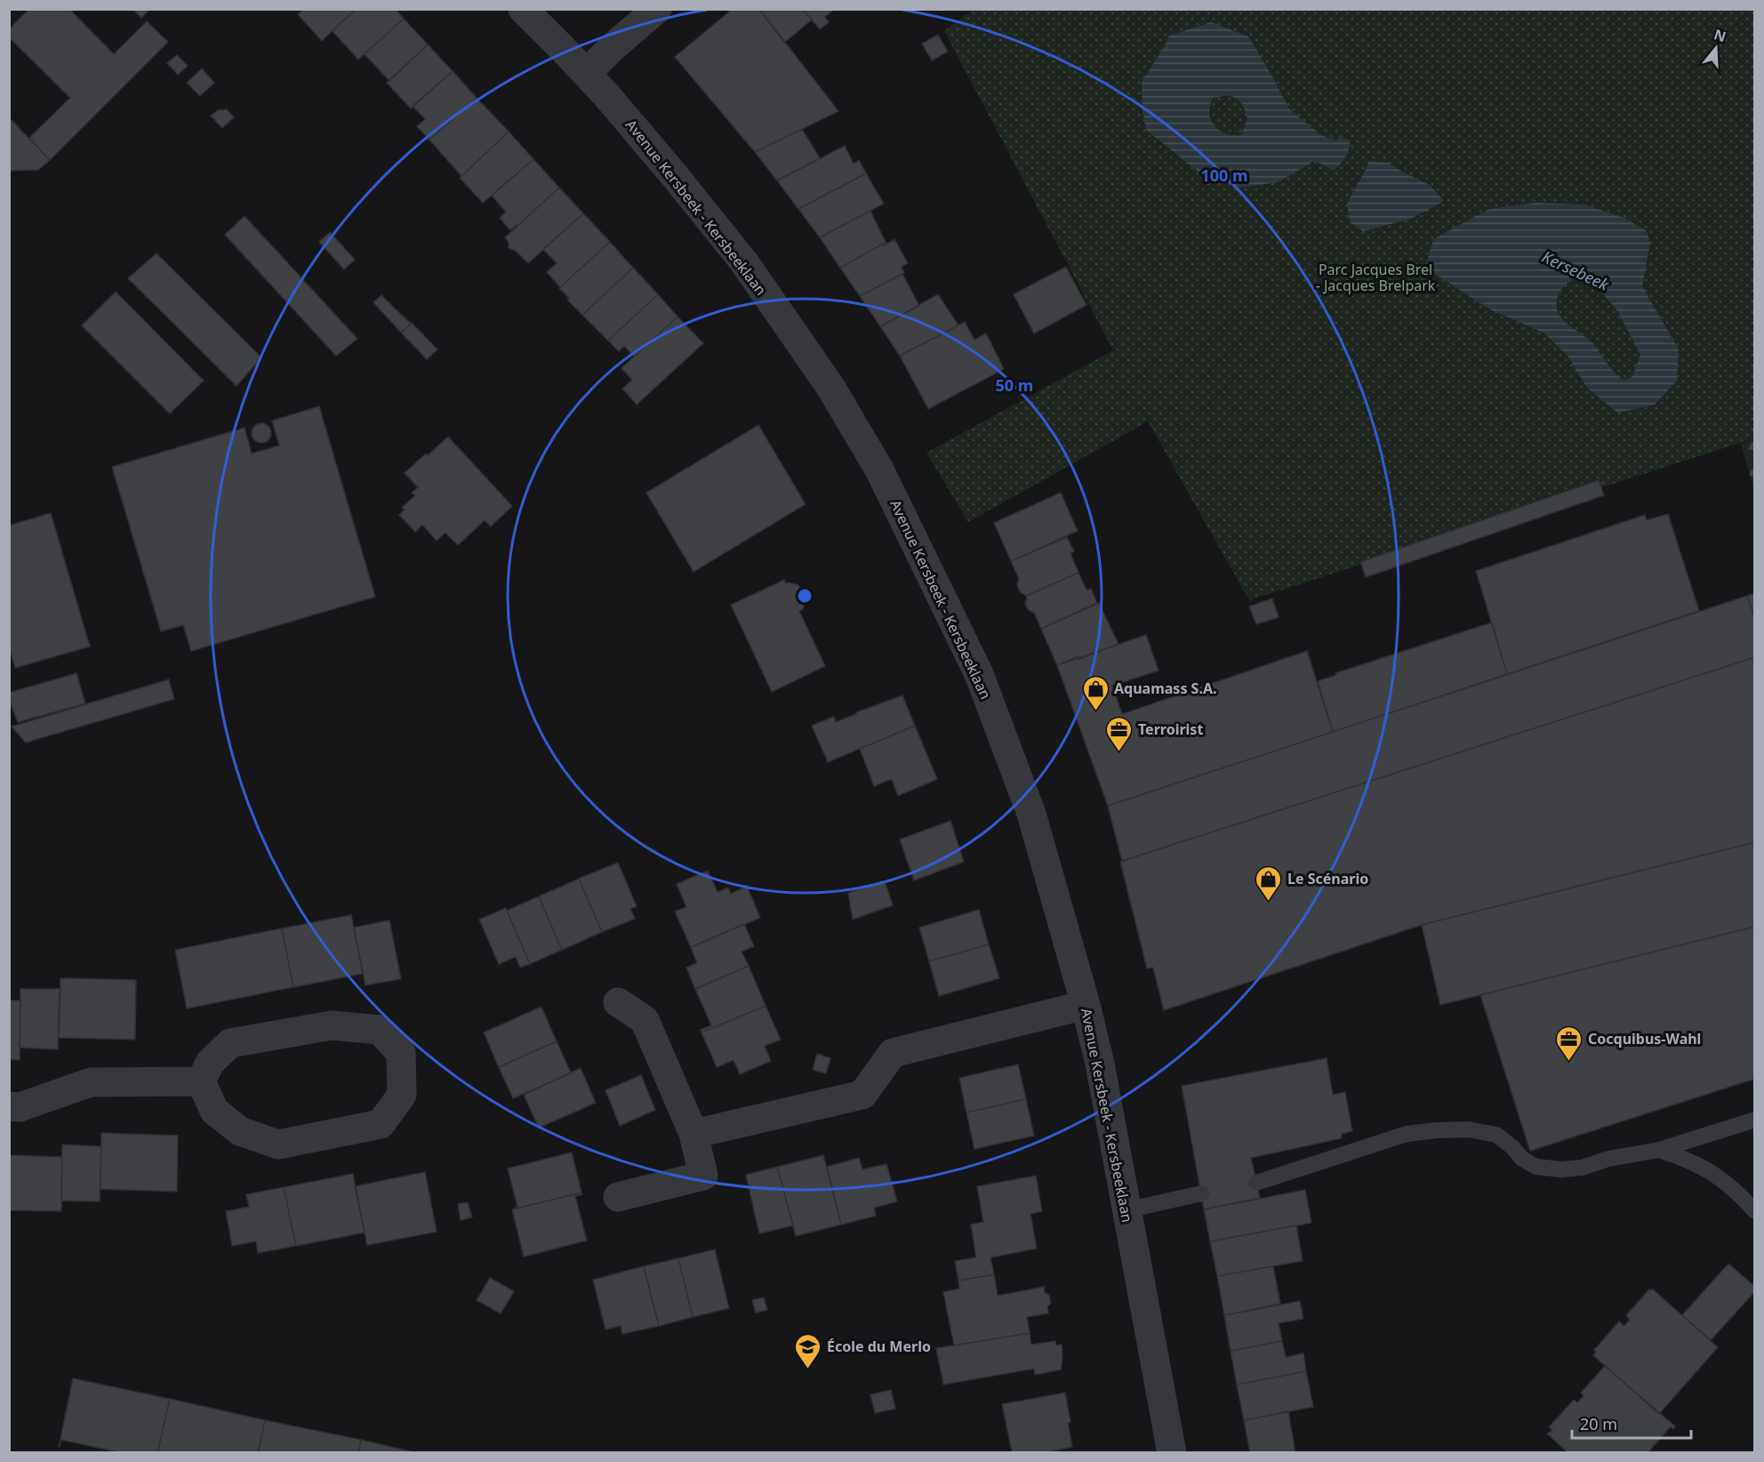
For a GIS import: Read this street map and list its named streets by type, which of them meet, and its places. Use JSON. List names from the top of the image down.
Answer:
{
  "streets": {
    "street": ["Avenue Kersbeek - Kersbeeklaan"]
  },
  "water": ["Kersebeek"],
  "parks": ["Parc Jacques Brel - Jacques Brelpark"],
  "places": {
    "shop": ["Aquamass S.A.", "Le Scénario"],
    "office": ["Terroirist", "Cocquibus-Wahl"],
    "school or university": ["École du Merlo"]
  },
  "scale_bar": "20 m",
  "north": "top",
  "rings": ["100 m", "50 m"]
}
